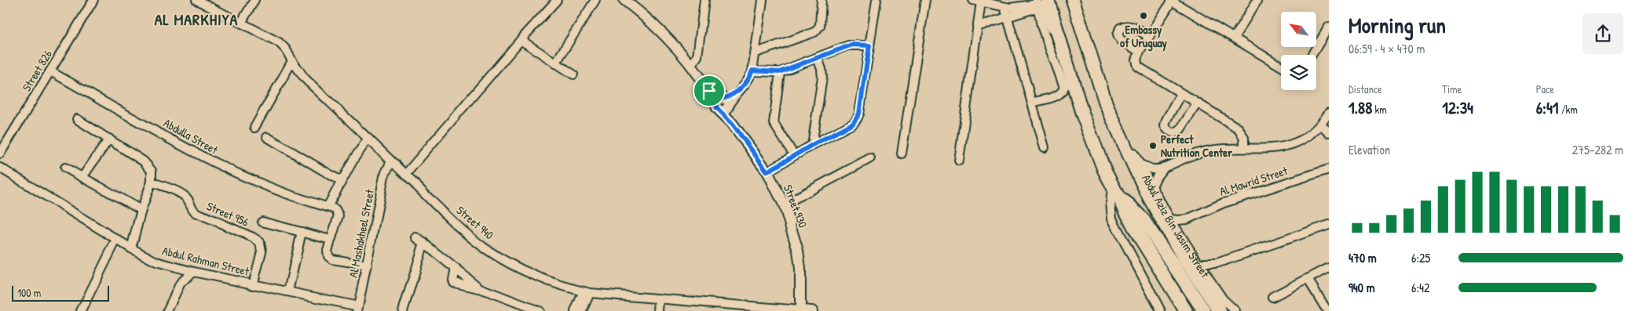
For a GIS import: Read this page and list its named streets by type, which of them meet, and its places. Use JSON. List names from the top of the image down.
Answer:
{
  "streets": {
    "main road": ["Abdul Aziz Bin Jasim Street"],
    "street": [
      "Street 826",
      "Abdulla Street",
      "Al Mawrid Street",
      "Street 930",
      "Street 956",
      "Street 940",
      "Al Mashakheel Street",
      "Abdul Rahman Street"
    ]
  },
  "crossings": [
    ["Street 826", "Abdulla Street"],
    ["Al Mawrid Street", "Abdul Aziz Bin Jasim Street"],
    ["Street 930", "Street 940"],
    ["Street 956", "Abdul Rahman Street"],
    ["Street 940", "Al Mashakheel Street"],
    ["Al Mashakheel Street", "Abdul Rahman Street"]
  ],
  "districts": ["AL MARKHIYA"],
  "places": ["Embassy of Uruguay", "Perfect Nutrition Center"],
  "scale_bar": "100 m",
  "north": "top left",
  "page": {
    "heading": ["Morning run", "06:59 · 4 × 470 m"],
    "stats": [
      ["Distance", "1.88 km"],
      ["Time", "12:34"],
      ["Pace", "6:41 /km"]
    ],
    "chart": ["Elevation", "275–282 m"],
    "list": [
      {
        "name": "470 m",
        "note": "6:25"
      },
      {
        "name": "940 m",
        "note": "6:42"
      }
    ],
    "scale": "100 m"
  }
}
